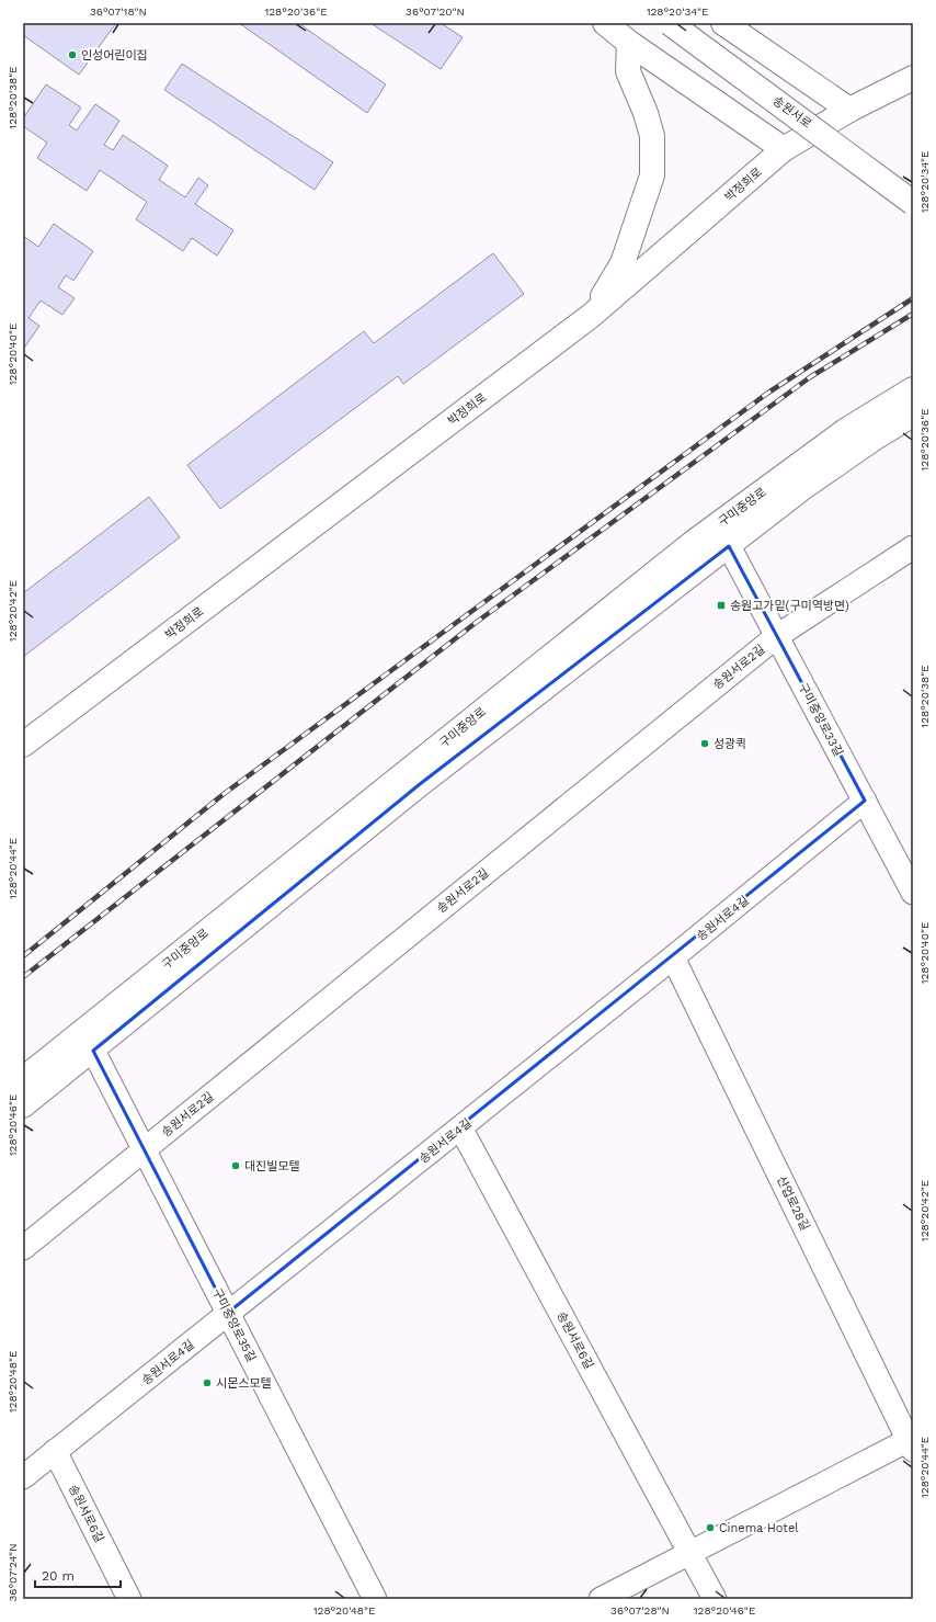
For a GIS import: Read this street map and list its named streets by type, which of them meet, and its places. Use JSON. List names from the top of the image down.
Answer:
{
  "streets": {
    "main road": ["송원서로", "박정희로", "구미중앙로"],
    "street": [
      "송원서로2길",
      "구미중앙로33길",
      "송원서로4길",
      "산업로28길",
      "구미중앙로35길",
      "송원서로6길"
    ]
  },
  "crossings": [
    ["구미중앙로", "구미중앙로33길"],
    ["구미중앙로", "구미중앙로35길"],
    ["송원서로2길", "구미중앙로33길"],
    ["송원서로2길", "구미중앙로35길"],
    ["구미중앙로33길", "송원서로4길"],
    ["송원서로4길", "산업로28길"],
    ["송원서로4길", "구미중앙로35길"],
    ["송원서로4길", "송원서로6길"]
  ],
  "places": {
    "other": [
      "인성어린이집",
      "성광퀵",
      "대진빌모텔",
      "시몬스모텔",
      "Cinema Hotel"
    ],
    "transit": ["송원고가밑(구미역방면)"]
  },
  "scale_bar": "20 m",
  "coordinates": [
    "36°07'18\"N",
    "128°20'36\"E",
    "36°07'20\"N",
    "128°20'34\"E",
    "128°20'38\"E",
    "128°20'40\"E",
    "128°20'42\"E",
    "128°20'44\"E",
    "128°20'46\"E",
    "128°20'48\"E",
    "36°07'24\"N",
    "36°07'28\"N"
  ]
}
